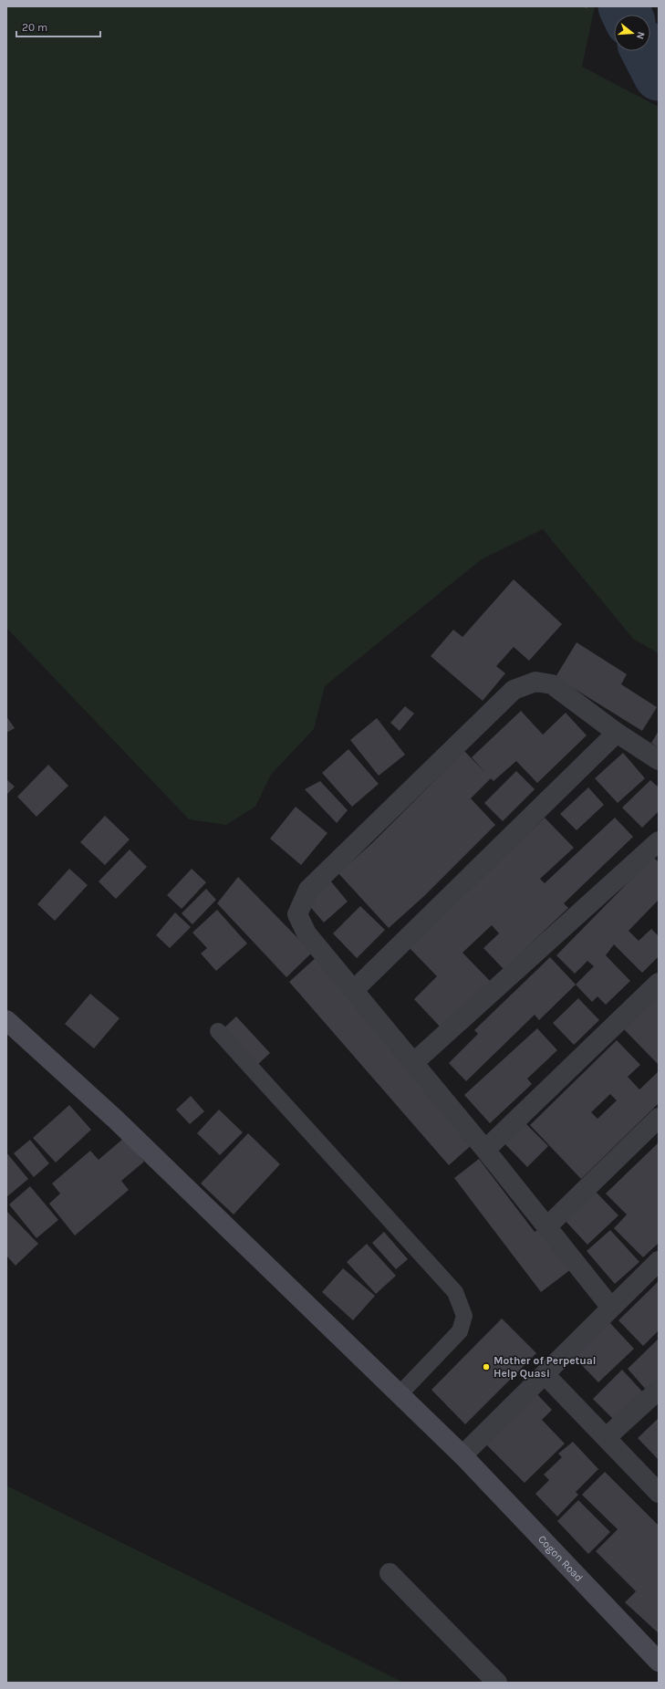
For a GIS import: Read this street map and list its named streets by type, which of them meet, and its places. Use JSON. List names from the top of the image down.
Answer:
{
  "streets": {
    "street": ["Cogon Road"]
  },
  "places": ["Mother of Perpetual Help Quasi"],
  "scale_bar": "20 m",
  "north": "right"
}
